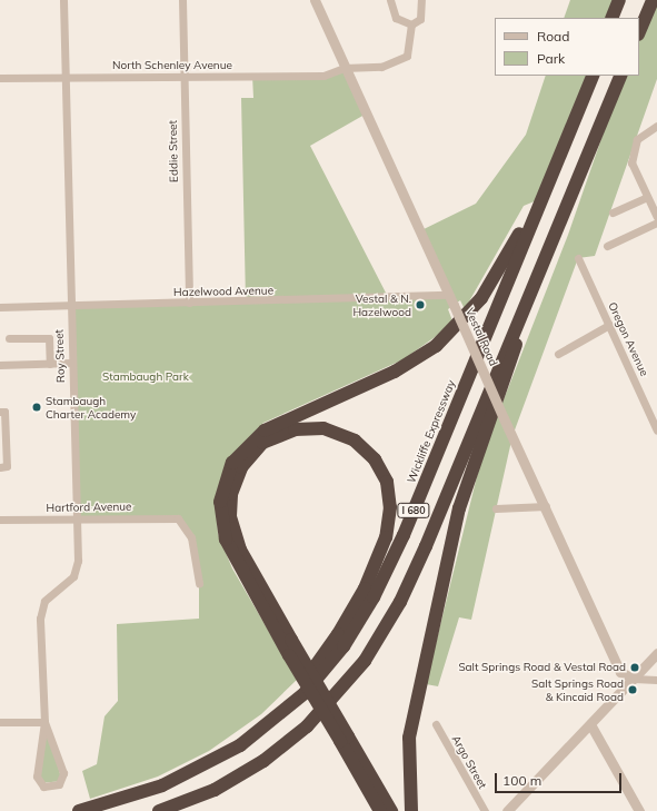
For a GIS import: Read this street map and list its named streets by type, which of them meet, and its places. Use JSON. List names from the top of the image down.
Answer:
{
  "streets": {
    "highway": ["Wickliffe Expressway", "I 680"],
    "street": [
      "North Schenley Avenue",
      "Eddie Street",
      "Hazelwood Avenue",
      "Vestal Road",
      "Oregon Avenue",
      "Roy Street",
      "Hartford Avenue",
      "Argo Street"
    ]
  },
  "crossings": [
    ["North Schenley Avenue", "Eddie Street"],
    ["North Schenley Avenue", "Vestal Road"],
    ["North Schenley Avenue", "Roy Street"],
    ["Eddie Street", "Hazelwood Avenue"],
    ["Hazelwood Avenue", "Vestal Road"],
    ["Hazelwood Avenue", "Roy Street"],
    ["Roy Street", "Hartford Avenue"]
  ],
  "parks": ["Stambaugh Park"],
  "places": [
    "Vestal & N. Hazelwood",
    "Stambaugh Charter Academy",
    "Salt Springs Road & Vestal Road",
    "Salt Springs Road & Kincaid Road"
  ],
  "legend": ["Road", "Park"],
  "scale_bar": "100 m"
}
